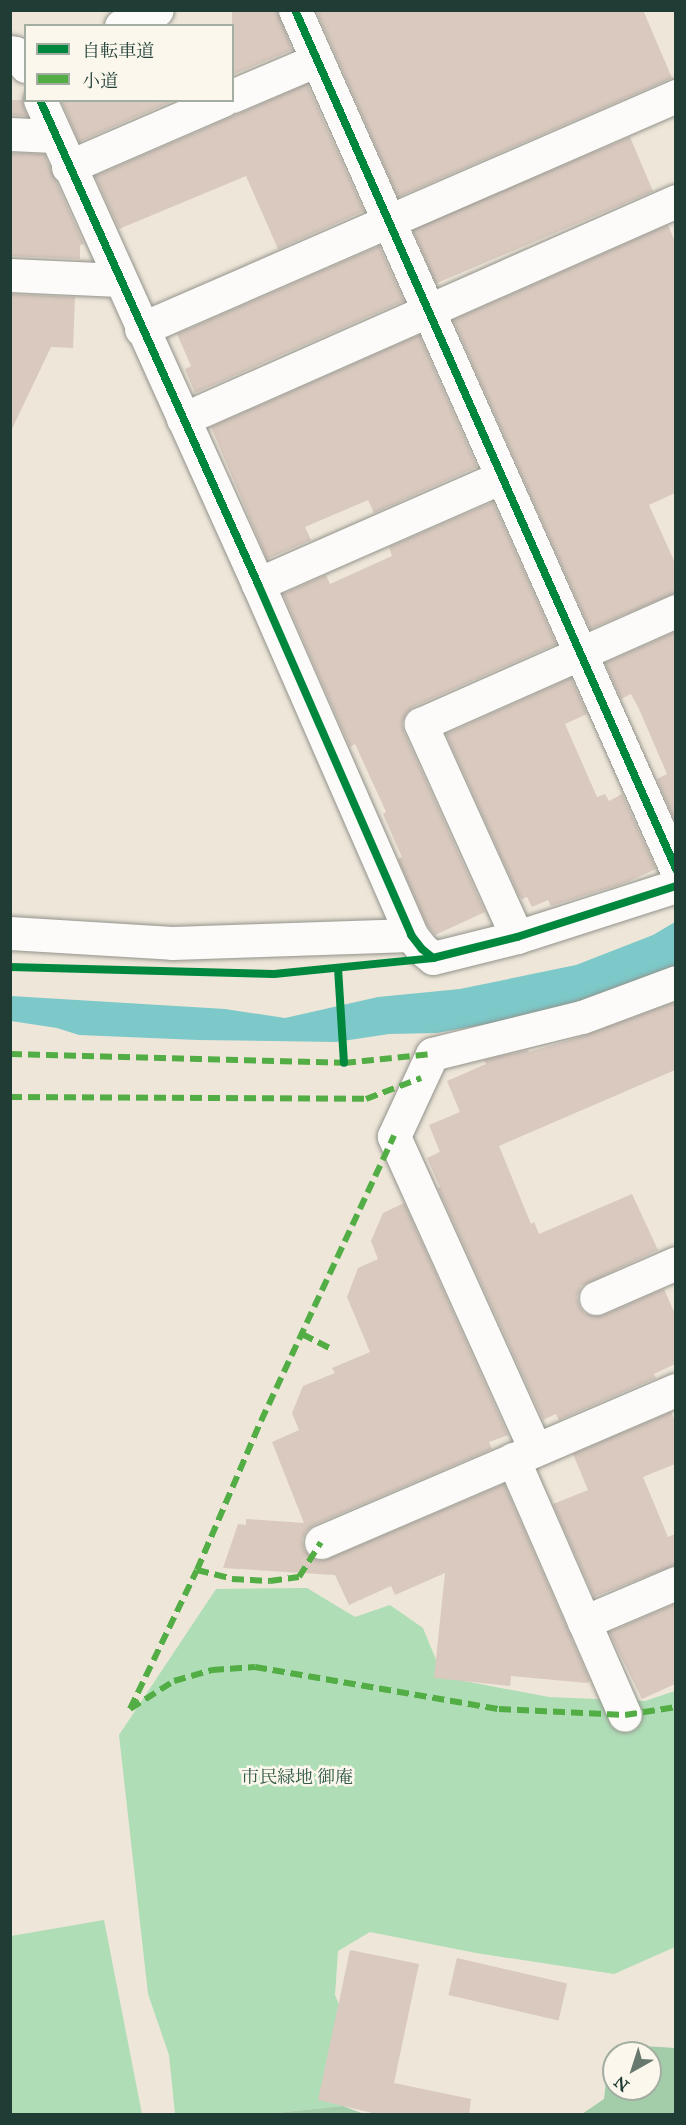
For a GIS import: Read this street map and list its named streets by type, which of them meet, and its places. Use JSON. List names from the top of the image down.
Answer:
{
  "parks": ["市民緑地 御庵"],
  "legend": ["自転車道", "小道"],
  "north": "bottom left"
}
